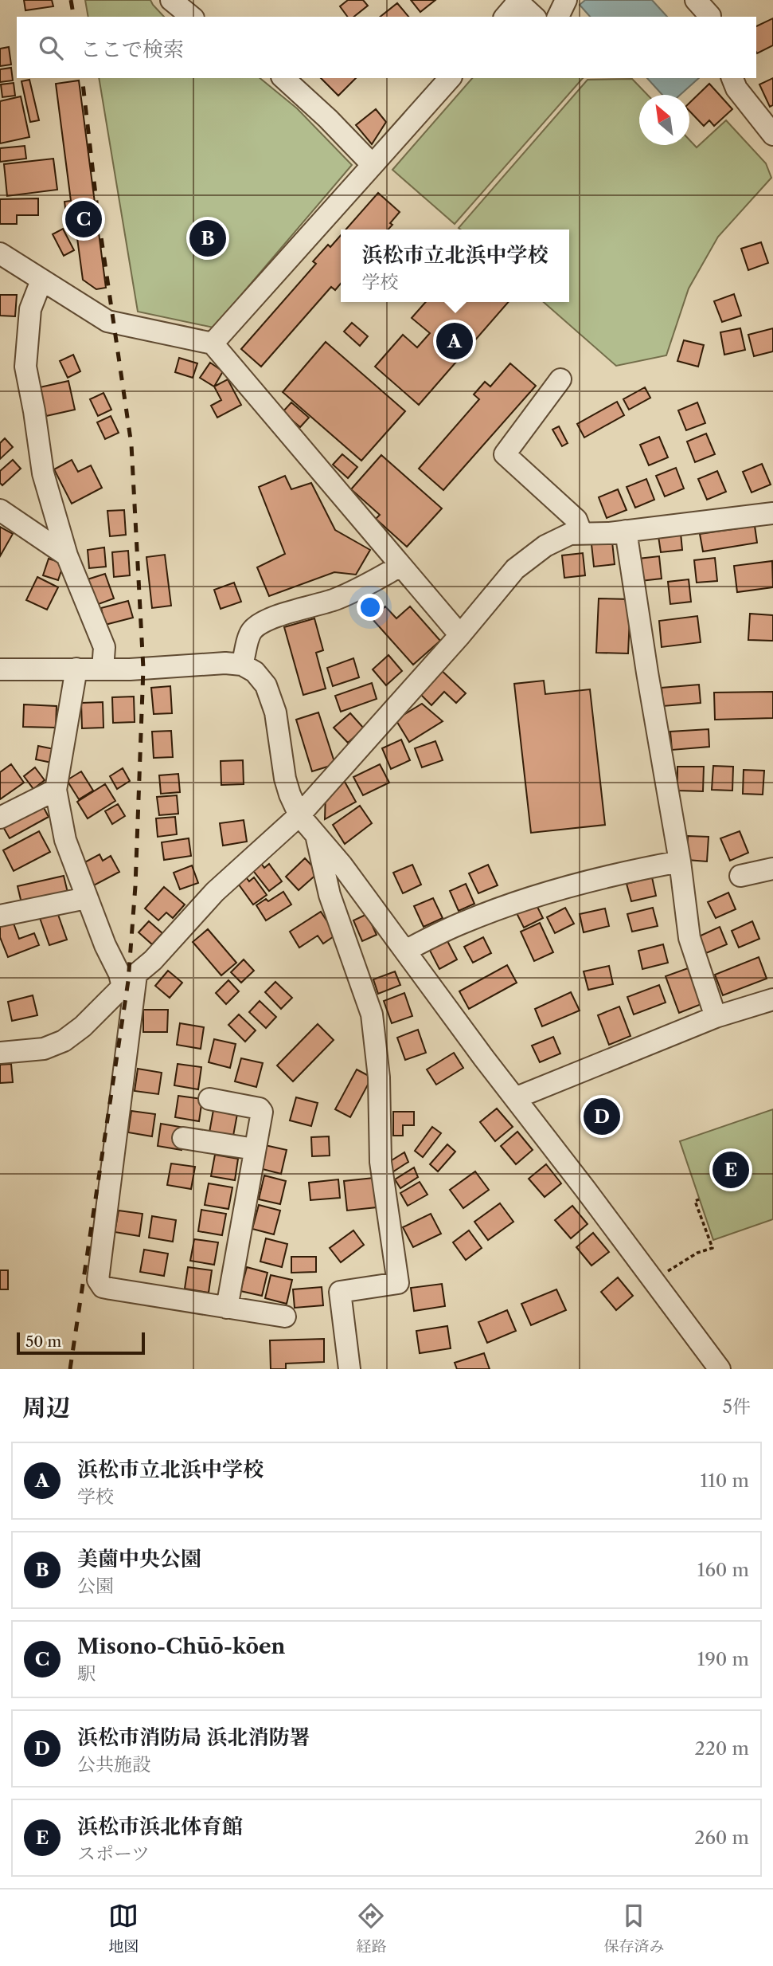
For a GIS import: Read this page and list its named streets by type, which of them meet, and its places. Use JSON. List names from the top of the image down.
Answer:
{
  "scale_bar": "50 m",
  "north": "top left",
  "page": {
    "search": "ここで検索",
    "pins": [
      "C",
      "B",
      "A",
      "D",
      "E"
    ],
    "popup": ["浜松市立北浜中学校", "学校"],
    "scale": "50 m",
    "heading": ["周辺", "5件"],
    "list": [
      {
        "mark": "A",
        "name": "浜松市立北浜中学校",
        "note": "学校",
        "value": "110 m"
      },
      {
        "mark": "B",
        "name": "美薗中央公園",
        "note": "公園",
        "value": "160 m"
      },
      {
        "mark": "C",
        "name": "Misono-Chūō-kōen",
        "note": "駅",
        "value": "190 m"
      },
      {
        "mark": "D",
        "name": "浜松市消防局 浜北消防署",
        "note": "公共施設",
        "value": "220 m"
      },
      {
        "mark": "E",
        "name": "浜松市浜北体育館",
        "note": "スポーツ",
        "value": "260 m"
      }
    ],
    "nav": ["地図", "経路", "保存済み"]
  }
}
